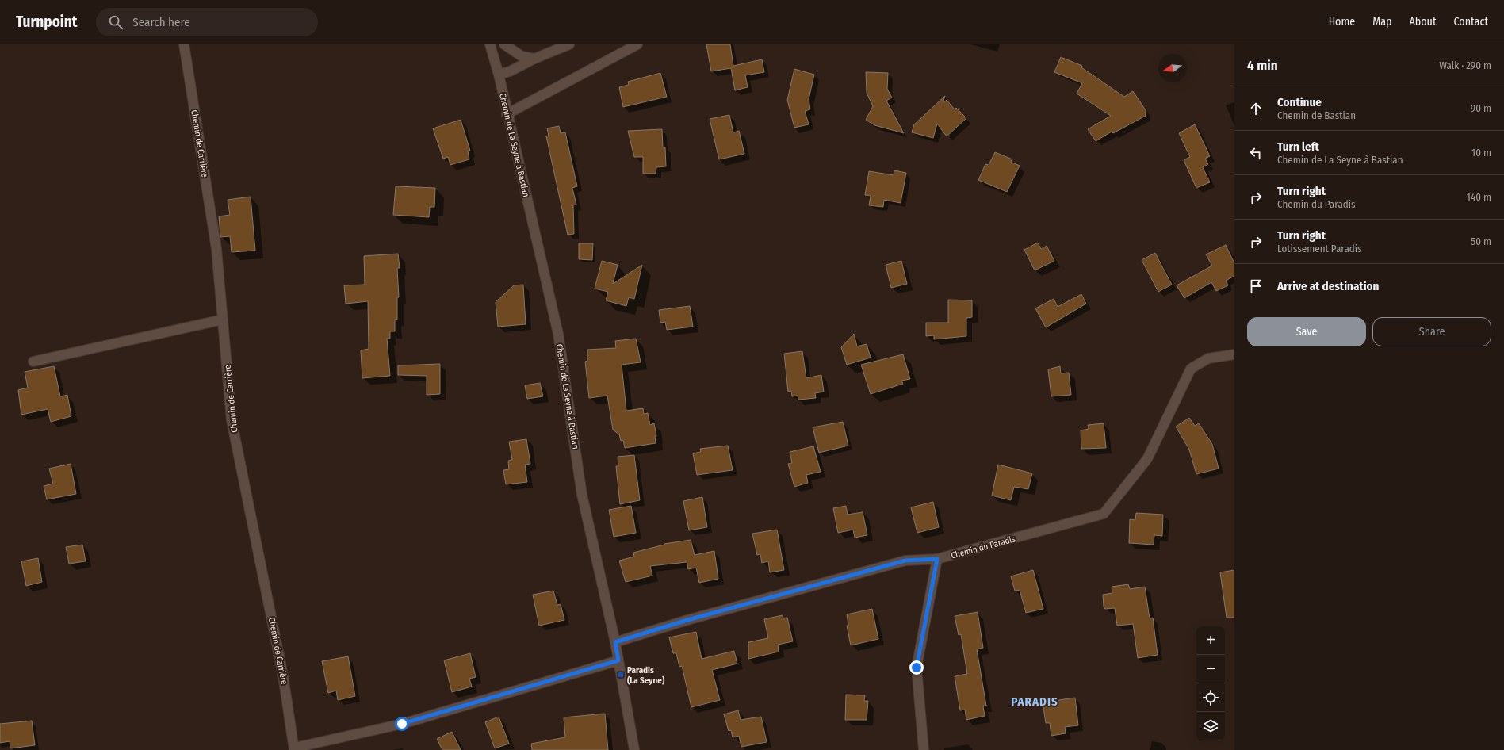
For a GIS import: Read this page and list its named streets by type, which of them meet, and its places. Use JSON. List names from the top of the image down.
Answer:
{
  "streets": {
    "street": ["Chemin de Carrière", "Chemin de La Seyne à Bastian", "Chemin du Paradis"]
  },
  "crossings": [
    ["Chemin de La Seyne à Bastian", "Chemin du Paradis"]
  ],
  "districts": ["PARADIS"],
  "places": {
    "transit": ["Paradis (La Seyne)"]
  },
  "north": "left",
  "page": {
    "header": "Turnpoint",
    "search": "Search here",
    "nav": [
      "Home",
      "Map",
      "About",
      "Contact"
    ],
    "heading": ["4 min", "Walk · 290 m"],
    "list": [
      ["Continue", "Chemin de Bastian", "90 m"],
      ["Turn left", "Chemin de La Seyne à Bastian", "10 m"],
      ["Turn right", "Chemin du Paradis", "140 m"],
      ["Turn right", "Lotissement Paradis", "50 m"],
      "Arrive at destination"
    ],
    "buttons": ["Save", "Share"],
    "map_buttons": ["+", "−"]
  }
}
